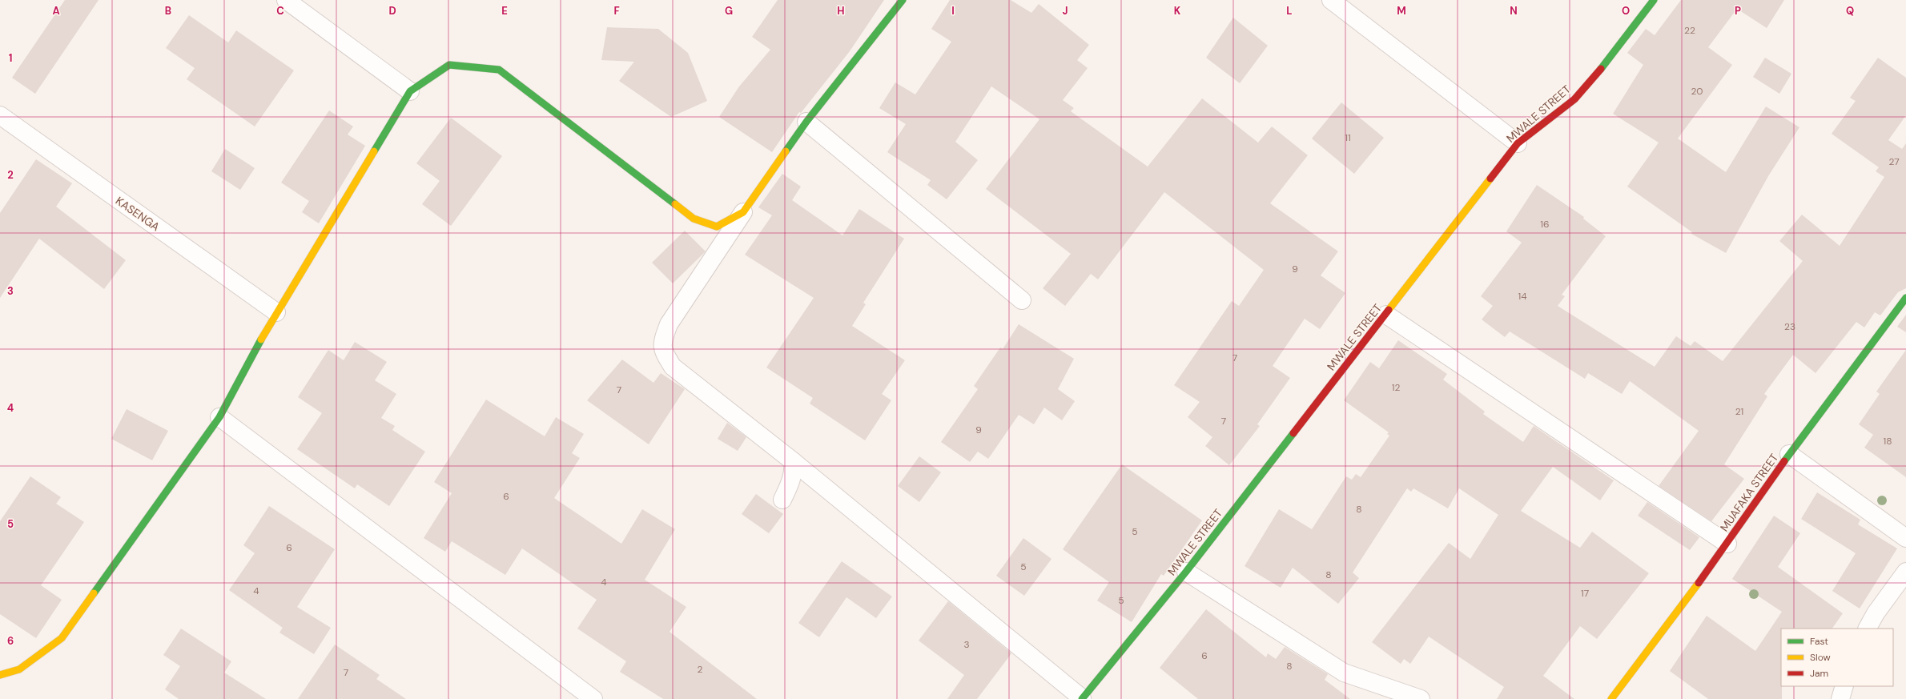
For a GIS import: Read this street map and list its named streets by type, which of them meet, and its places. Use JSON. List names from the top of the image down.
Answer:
{
  "streets": {
    "street": ["MWALE STREET", "KASENGA", "MUAFAKA STREET"]
  },
  "house_numbers": [
    "22",
    "20",
    "11",
    "27",
    "16",
    "9",
    "14",
    "23",
    "7",
    "12",
    "7",
    "21",
    "7",
    "9",
    "18",
    "6",
    "8",
    "5",
    "6",
    "5",
    "8",
    "4",
    "4",
    "17",
    "5",
    "3",
    "6",
    "8",
    "2",
    "7"
  ],
  "legend": ["Fast", "Slow", "Jam"],
  "grid": {
    "columns": [
      "A",
      "B",
      "C",
      "D",
      "E",
      "F",
      "G",
      "H",
      "I",
      "J",
      "K",
      "L",
      "M",
      "N",
      "O",
      "P",
      "Q"
    ],
    "rows": [
      "1",
      "2",
      "3",
      "4",
      "5",
      "6"
    ]
  }
}
